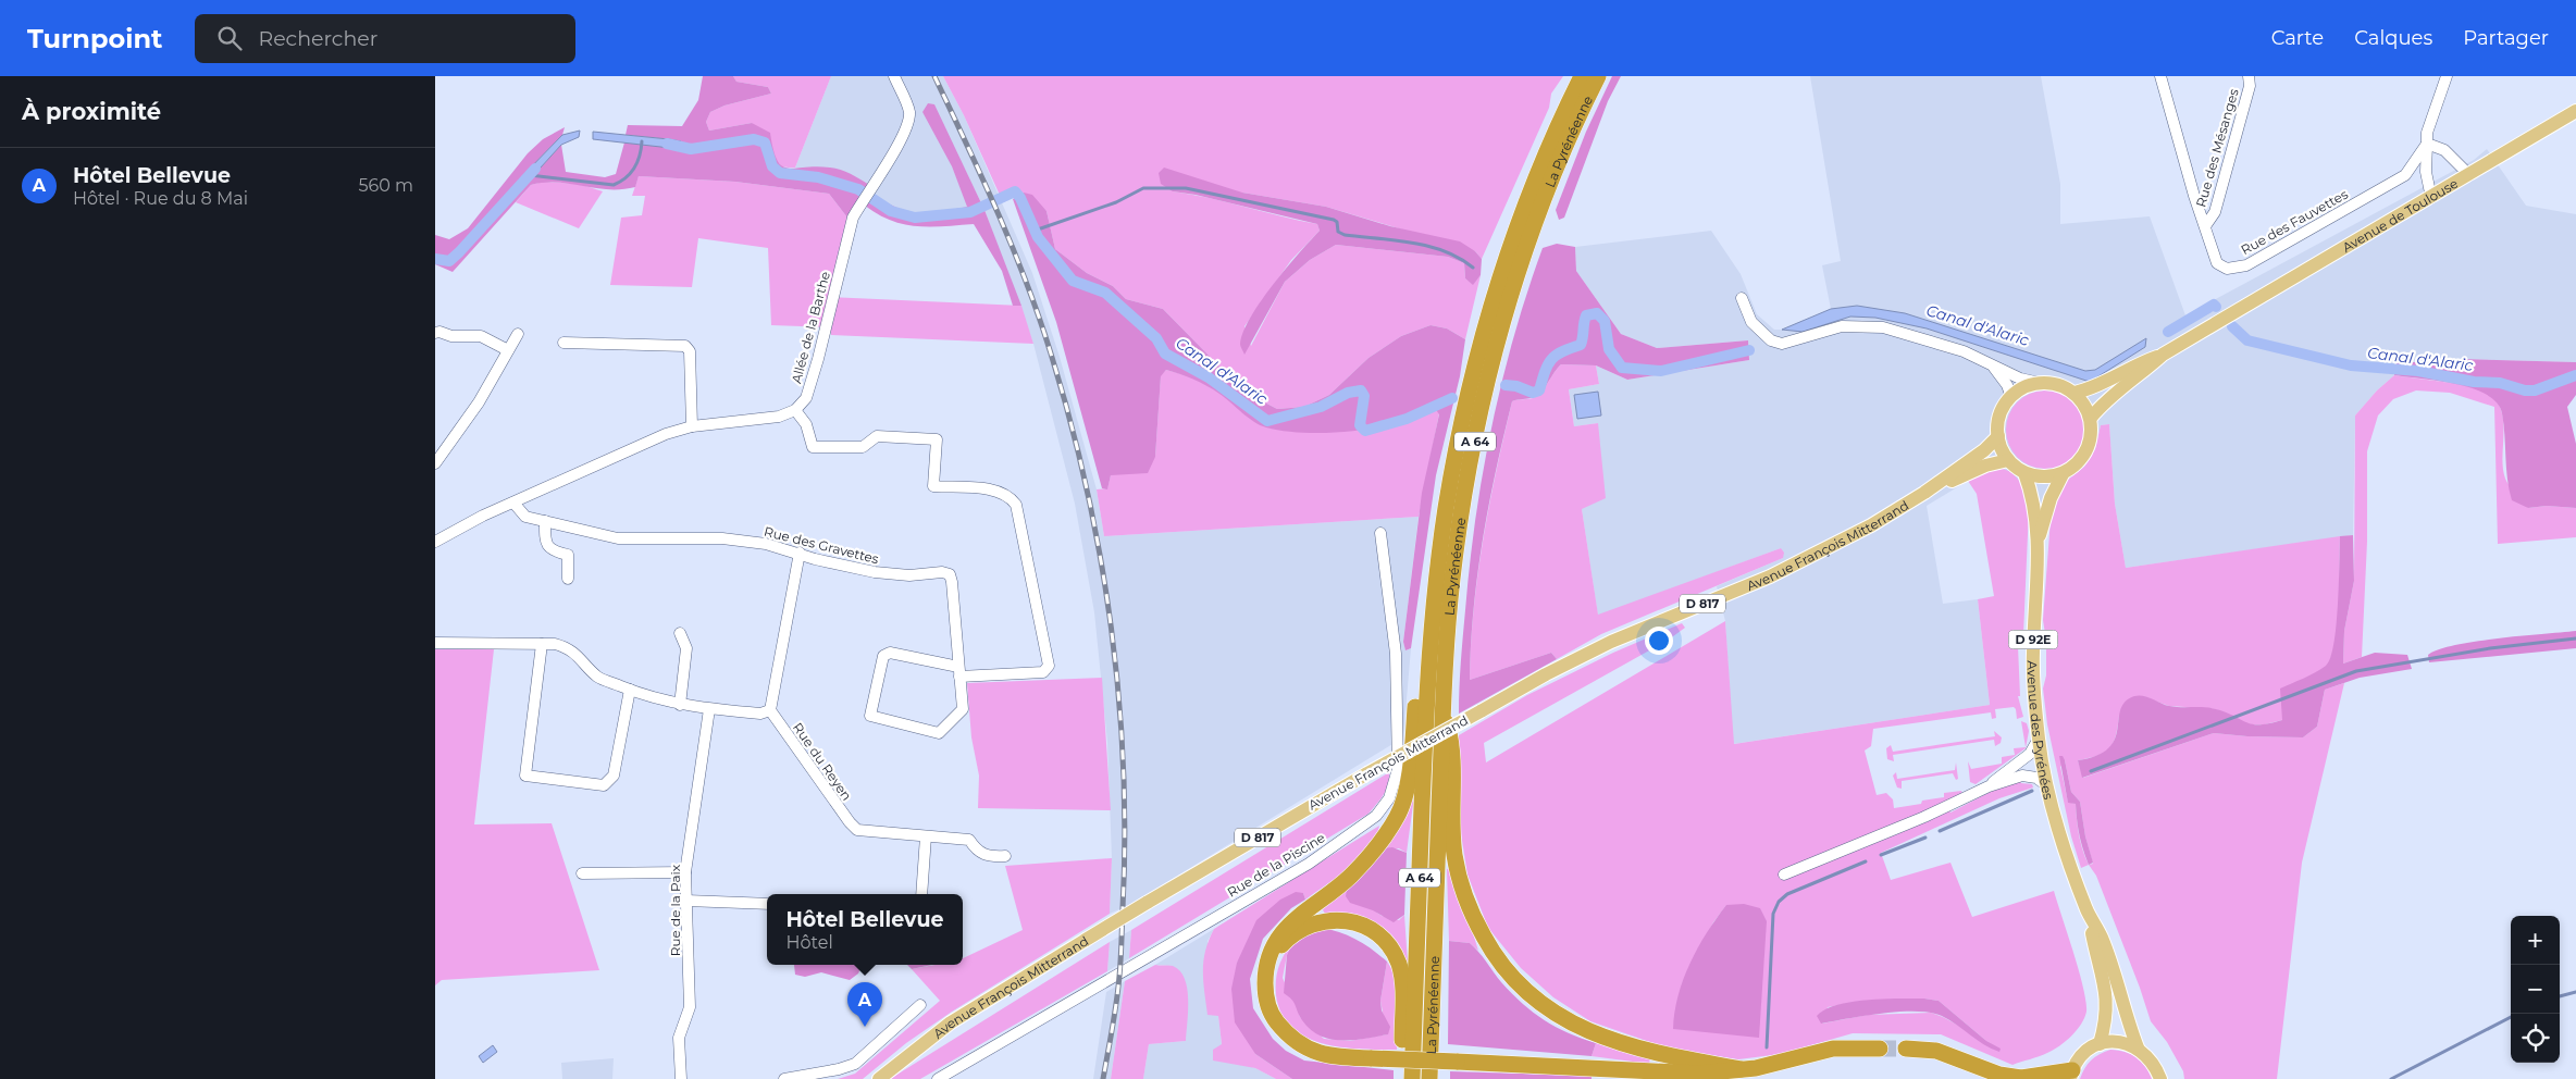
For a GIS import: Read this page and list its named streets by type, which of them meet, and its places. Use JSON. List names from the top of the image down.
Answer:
{
  "streets": {
    "highway": ["La Pyrénéenne", "A 64"],
    "main road": [
      "Avenue de Toulouse",
      "Avenue François Mitterrand",
      "D 817",
      "D 92E",
      "Avenue des Pyrénées"
    ],
    "street": [
      "Rue des Mésanges",
      "Rue des Fauvettes",
      "Allée de la Barthe",
      "Rue des Gravettes",
      "Rue du Reyen",
      "Rue de la Piscine",
      "Rue de la Paix"
    ]
  },
  "crossings": [
    ["Rue des Mésanges", "Rue des Fauvettes"]
  ],
  "water": ["Canal d'Alaric"],
  "page": {
    "header": "Turnpoint",
    "search": "Rechercher",
    "nav": ["Carte", "Calques", "Partager"],
    "heading": "À proximité",
    "list": [
      {
        "mark": "A",
        "name": "Hôtel Bellevue",
        "note": "Hôtel · Rue du 8 Mai",
        "value": "560 m"
      }
    ],
    "popup": ["Hôtel Bellevue", "Hôtel"],
    "map_buttons": ["+", "−"],
    "pins": "A"
  }
}
